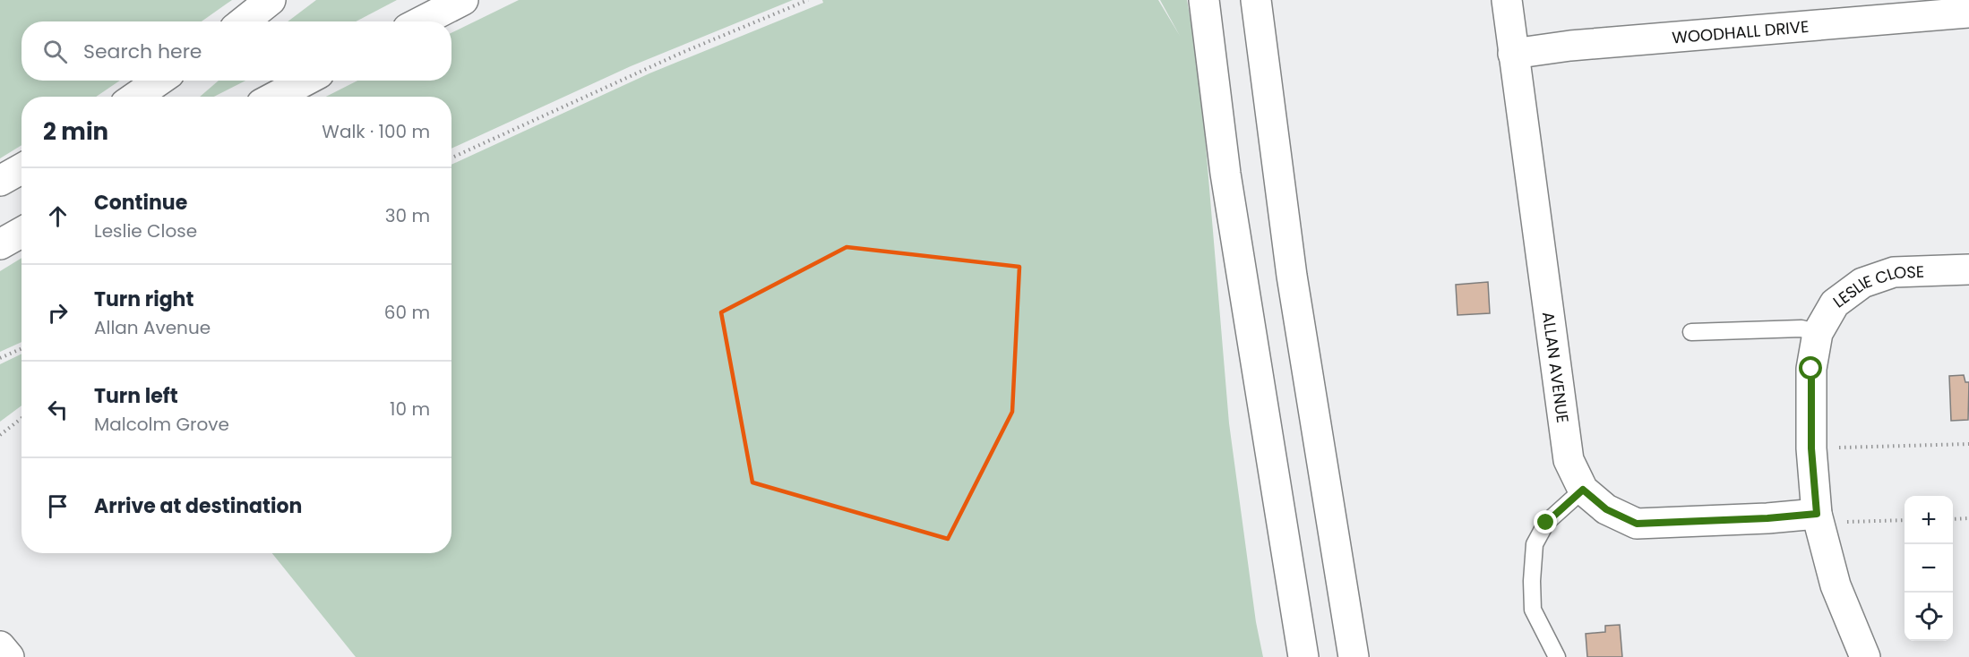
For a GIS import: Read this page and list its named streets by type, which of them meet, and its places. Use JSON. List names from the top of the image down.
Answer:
{
  "streets": {
    "main road": ["WOODHALL DRIVE", "LESLIE CLOSE", "ALLAN AVENUE"]
  },
  "crossings": [
    ["WOODHALL DRIVE", "ALLAN AVENUE"],
    ["LESLIE CLOSE", "ALLAN AVENUE"]
  ],
  "page": {
    "search": "Search here",
    "heading": ["2 min", "Walk · 100 m"],
    "list": [
      ["Continue", "Leslie Close", "30 m"],
      ["Turn right", "Allan Avenue", "60 m"],
      ["Turn left", "Malcolm Grove", "10 m"],
      "Arrive at destination"
    ],
    "map_buttons": ["+", "−"]
  }
}
